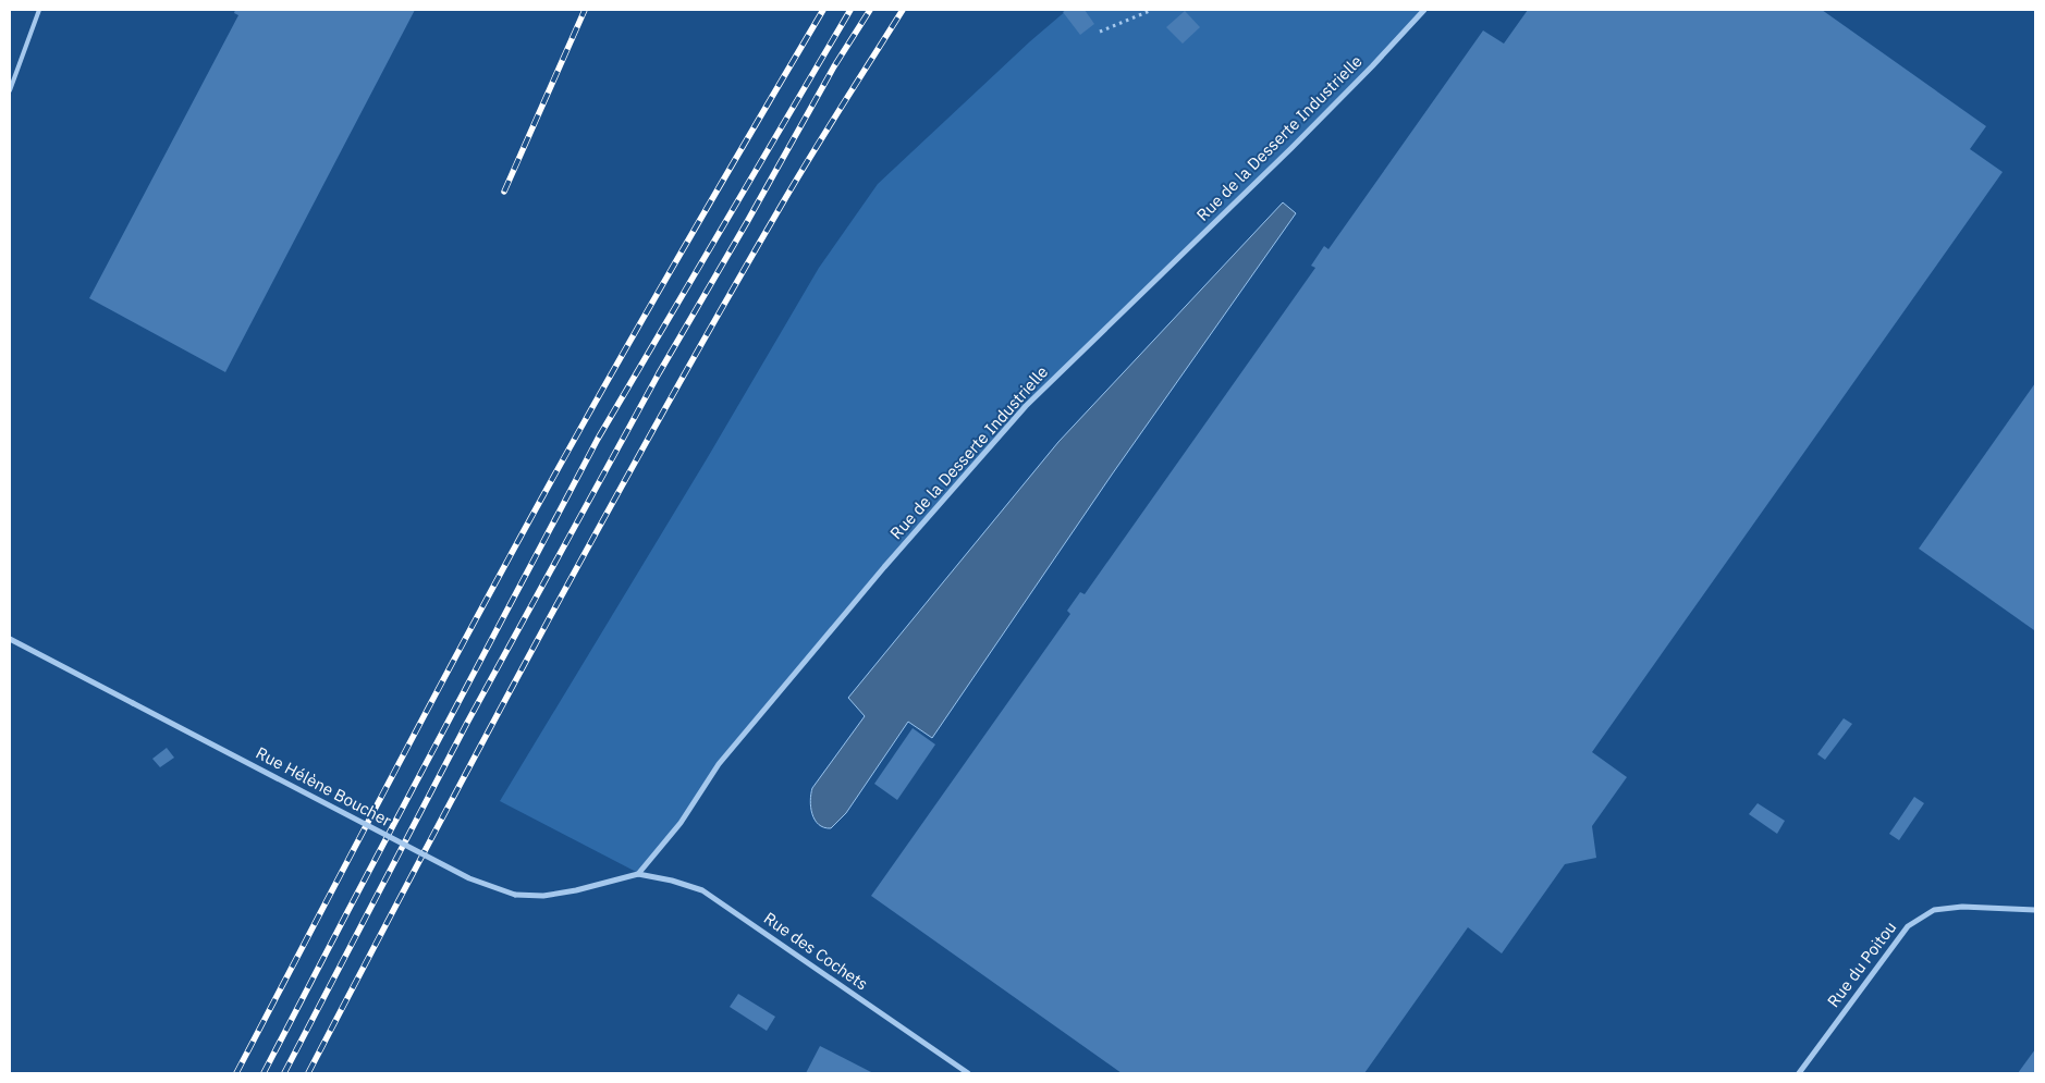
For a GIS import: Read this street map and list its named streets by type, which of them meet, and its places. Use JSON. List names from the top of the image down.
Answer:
{
  "streets": {
    "street": [
      "Rue de la Desserte Industrielle",
      "Rue Hélène Boucher",
      "Rue des Cochets",
      "Rue du Poitou"
    ]
  },
  "crossings": [
    ["Rue de la Desserte Industrielle", "Rue Hélène Boucher"],
    ["Rue de la Desserte Industrielle", "Rue des Cochets"],
    ["Rue Hélène Boucher", "Rue des Cochets"]
  ]
}
